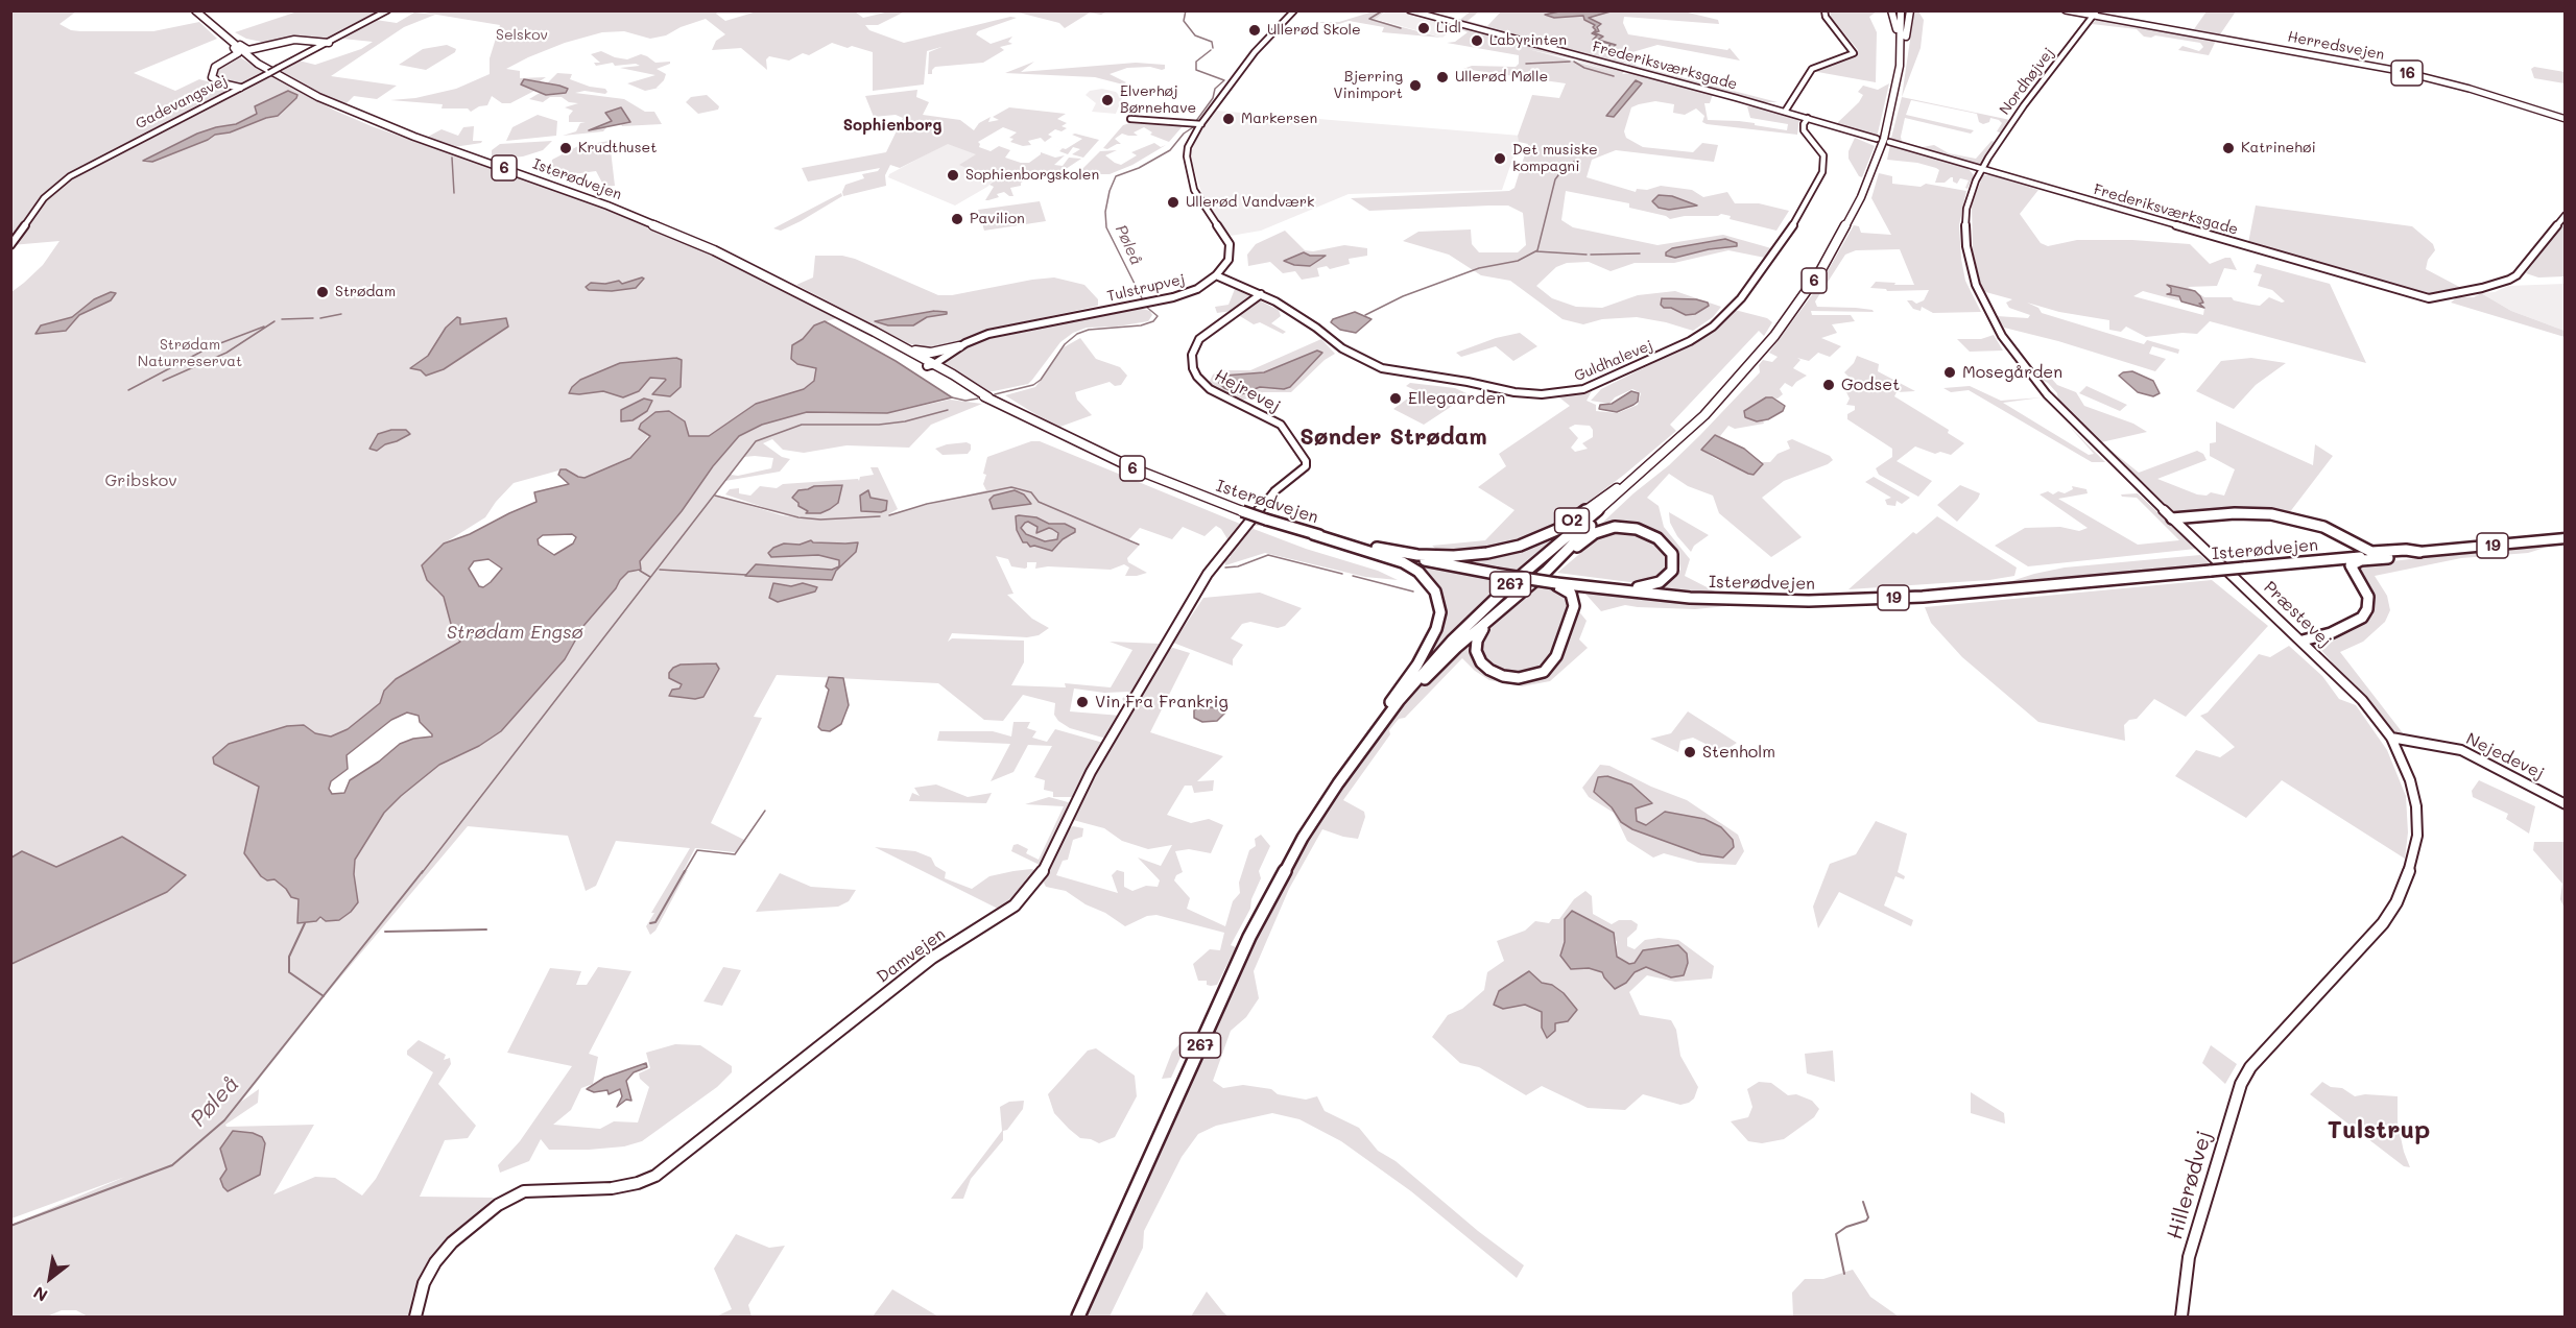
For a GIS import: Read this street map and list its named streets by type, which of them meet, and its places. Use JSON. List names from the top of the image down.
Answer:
{
  "streets": {
    "highway": [
      "6",
      "Isterødvejen",
      "O2",
      "19",
      "267"
    ],
    "main road": ["Herredsvejen", "16"],
    "street": [
      "Frederiksværksgade",
      "Nordhøjvej",
      "Gadevangsvej",
      "Tulstrupvej",
      "Guldhalevej",
      "Hejrevej",
      "Præstevej",
      "Nejedevej",
      "Damvejen",
      "Hillerødvej"
    ]
  },
  "crossings": [
    ["Herredsvejen", "Nordhøjvej"],
    ["Frederiksværksgade", "Nordhøjvej"],
    ["Frederiksværksgade", "Guldhalevej"],
    ["Frederiksværksgade", "Præstevej"],
    ["Nordhøjvej", "Præstevej"],
    ["6", "Isterødvejen"],
    ["6", "267"],
    ["Isterødvejen", "Tulstrupvej"],
    ["Isterødvejen", "O2"],
    ["Tulstrupvej", "Guldhalevej"],
    ["Guldhalevej", "Hejrevej"],
    ["Hejrevej", "Damvejen"],
    ["O2", "267"],
    ["Præstevej", "Nejedevej"],
    ["Præstevej", "Hillerødvej"]
  ],
  "districts": ["Sophienborg", "Sønder Strødam", "Tulstrup"],
  "water": ["Pøleå", "Strødam Engsø"],
  "parks": ["Selskov", "Strødam Naturreservat", "Gribskov"],
  "places": [
    "Lidl",
    "Ullerød Skole",
    "Labyrinten",
    "Ullerød Mølle",
    "Bjerring Vinimport",
    "Elverhøj Børnehave",
    "Markersen",
    "Krudthuset",
    "Katrinehøi",
    "Det musiske kompagni",
    "Sophienborgskolen",
    "Ullerød Vandværk",
    "Pavilion",
    "Strødam",
    "Mosegården",
    "Godset",
    "Ellegaarden",
    "Vin Fra Frankrig",
    "Stenholm"
  ],
  "north": "bottom left"
}
